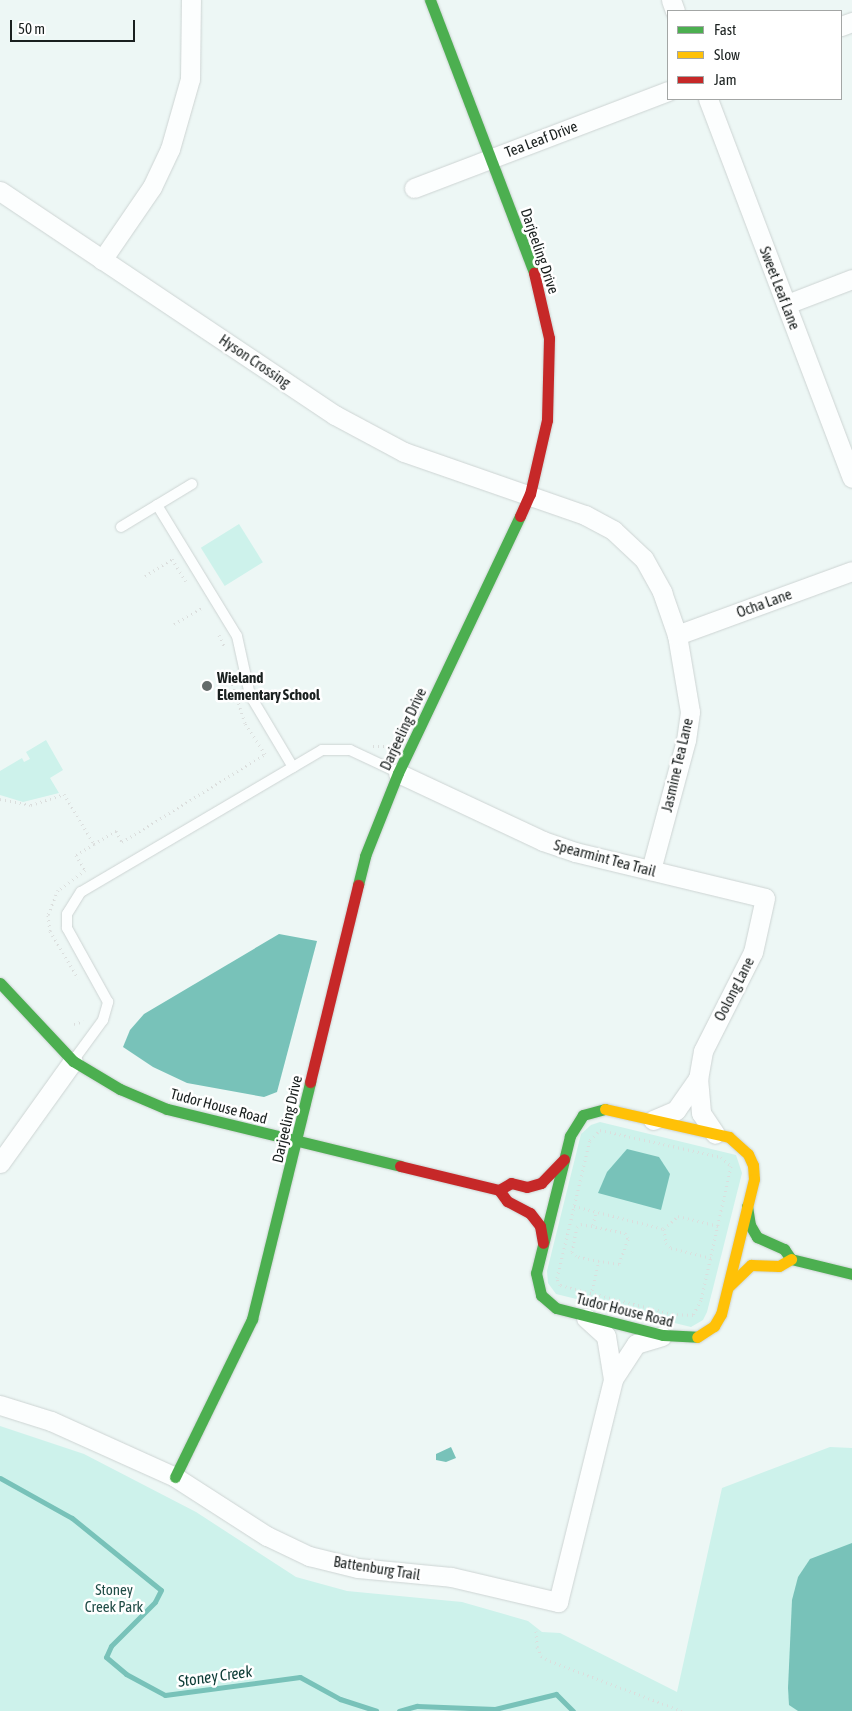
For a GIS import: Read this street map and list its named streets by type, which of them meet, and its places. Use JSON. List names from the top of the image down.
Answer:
{
  "streets": {
    "street": [
      "Tea Leaf Drive",
      "Darjeeling Drive",
      "Sweet Leaf Lane",
      "Hyson Crossing",
      "Ocha Lane",
      "Jasmine Tea Lane",
      "Spearmint Tea Trail",
      "Oolong Lane",
      "Tudor House Road",
      "Battenburg Trail"
    ]
  },
  "crossings": [
    ["Tea Leaf Drive", "Darjeeling Drive"],
    ["Darjeeling Drive", "Hyson Crossing"],
    ["Darjeeling Drive", "Jasmine Tea Lane"],
    ["Darjeeling Drive", "Spearmint Tea Trail"],
    ["Darjeeling Drive", "Tudor House Road"],
    ["Darjeeling Drive", "Battenburg Trail"],
    ["Hyson Crossing", "Jasmine Tea Lane"],
    ["Ocha Lane", "Jasmine Tea Lane"],
    ["Jasmine Tea Lane", "Spearmint Tea Trail"],
    ["Spearmint Tea Trail", "Oolong Lane"],
    ["Oolong Lane", "Tudor House Road"],
    ["Tudor House Road", "Battenburg Trail"]
  ],
  "water": ["Stoney Creek"],
  "parks": ["Stoney Creek Park"],
  "places": ["Wieland Elementary School"],
  "legend": ["Fast", "Slow", "Jam"],
  "scale_bar": "50 m"
}
